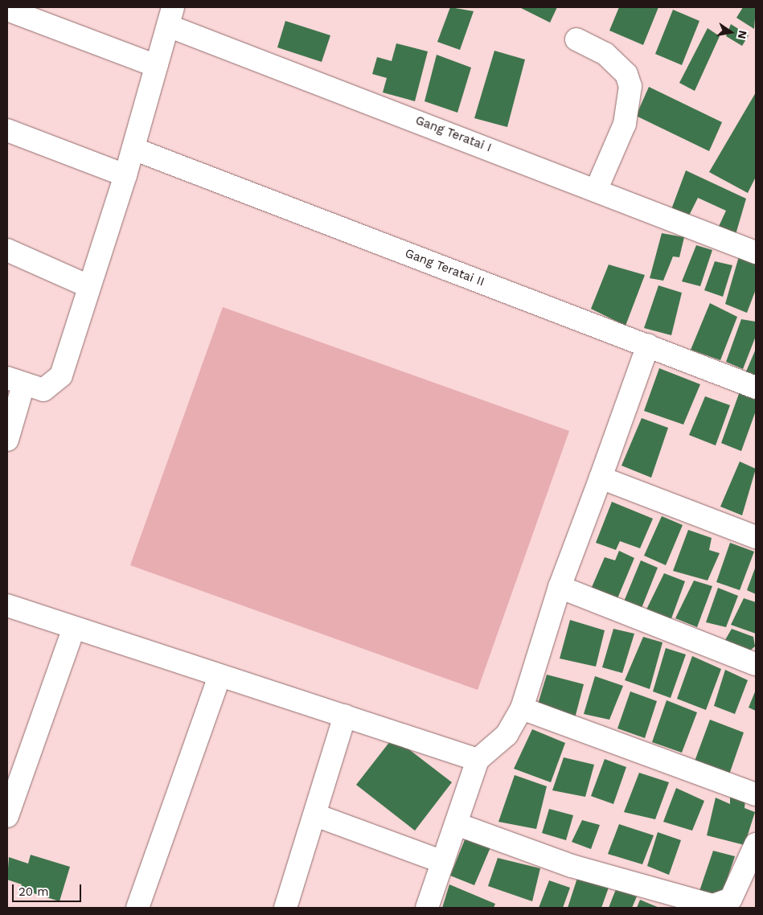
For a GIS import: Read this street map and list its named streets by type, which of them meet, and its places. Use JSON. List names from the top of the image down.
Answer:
{
  "streets": {
    "street": ["Gang Teratai I", "Gang Teratai II"]
  },
  "scale_bar": "20 m",
  "north": "right"
}
